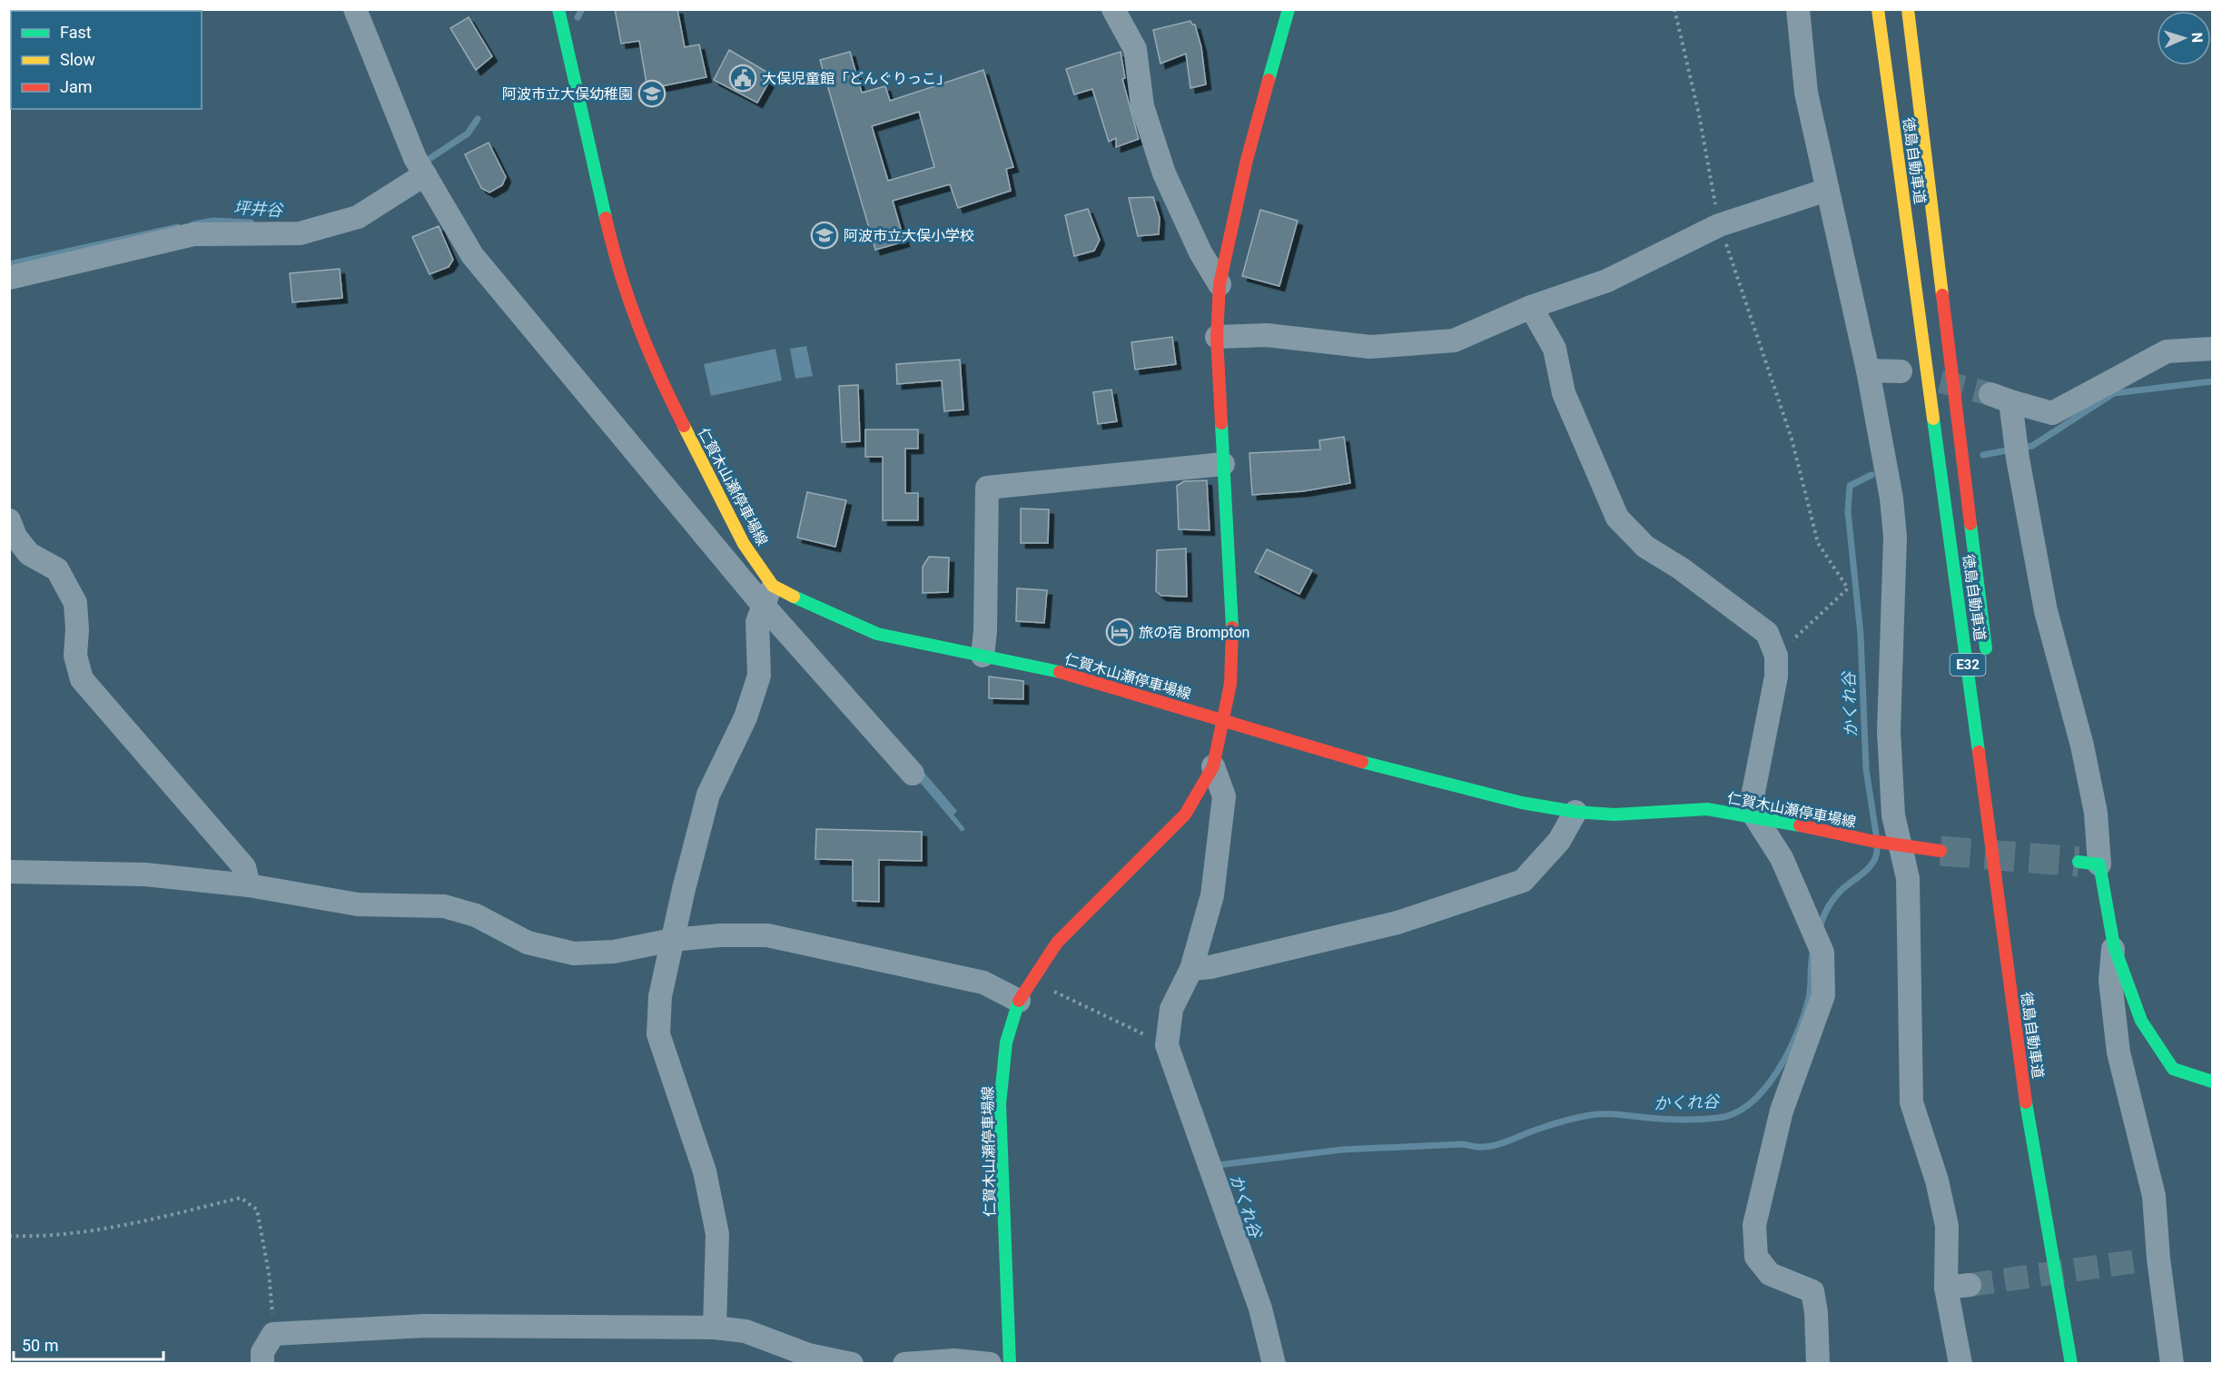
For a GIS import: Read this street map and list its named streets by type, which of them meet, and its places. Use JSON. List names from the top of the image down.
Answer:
{
  "streets": {
    "main road": ["徳島自動車道", "仁賀木山瀬停車場線", "E32"]
  },
  "water": ["坪井谷", "かくれ谷"],
  "places": {
    "public building": ["大俣児童館「どんぐりっこ」"],
    "school or university": ["阿波市立大俣幼稚園", "阿波市立大俣小学校"],
    "hotel": ["旅の宿 Brompton"]
  },
  "legend": ["Fast", "Slow", "Jam"],
  "scale_bar": "50 m",
  "north": "right"
}
